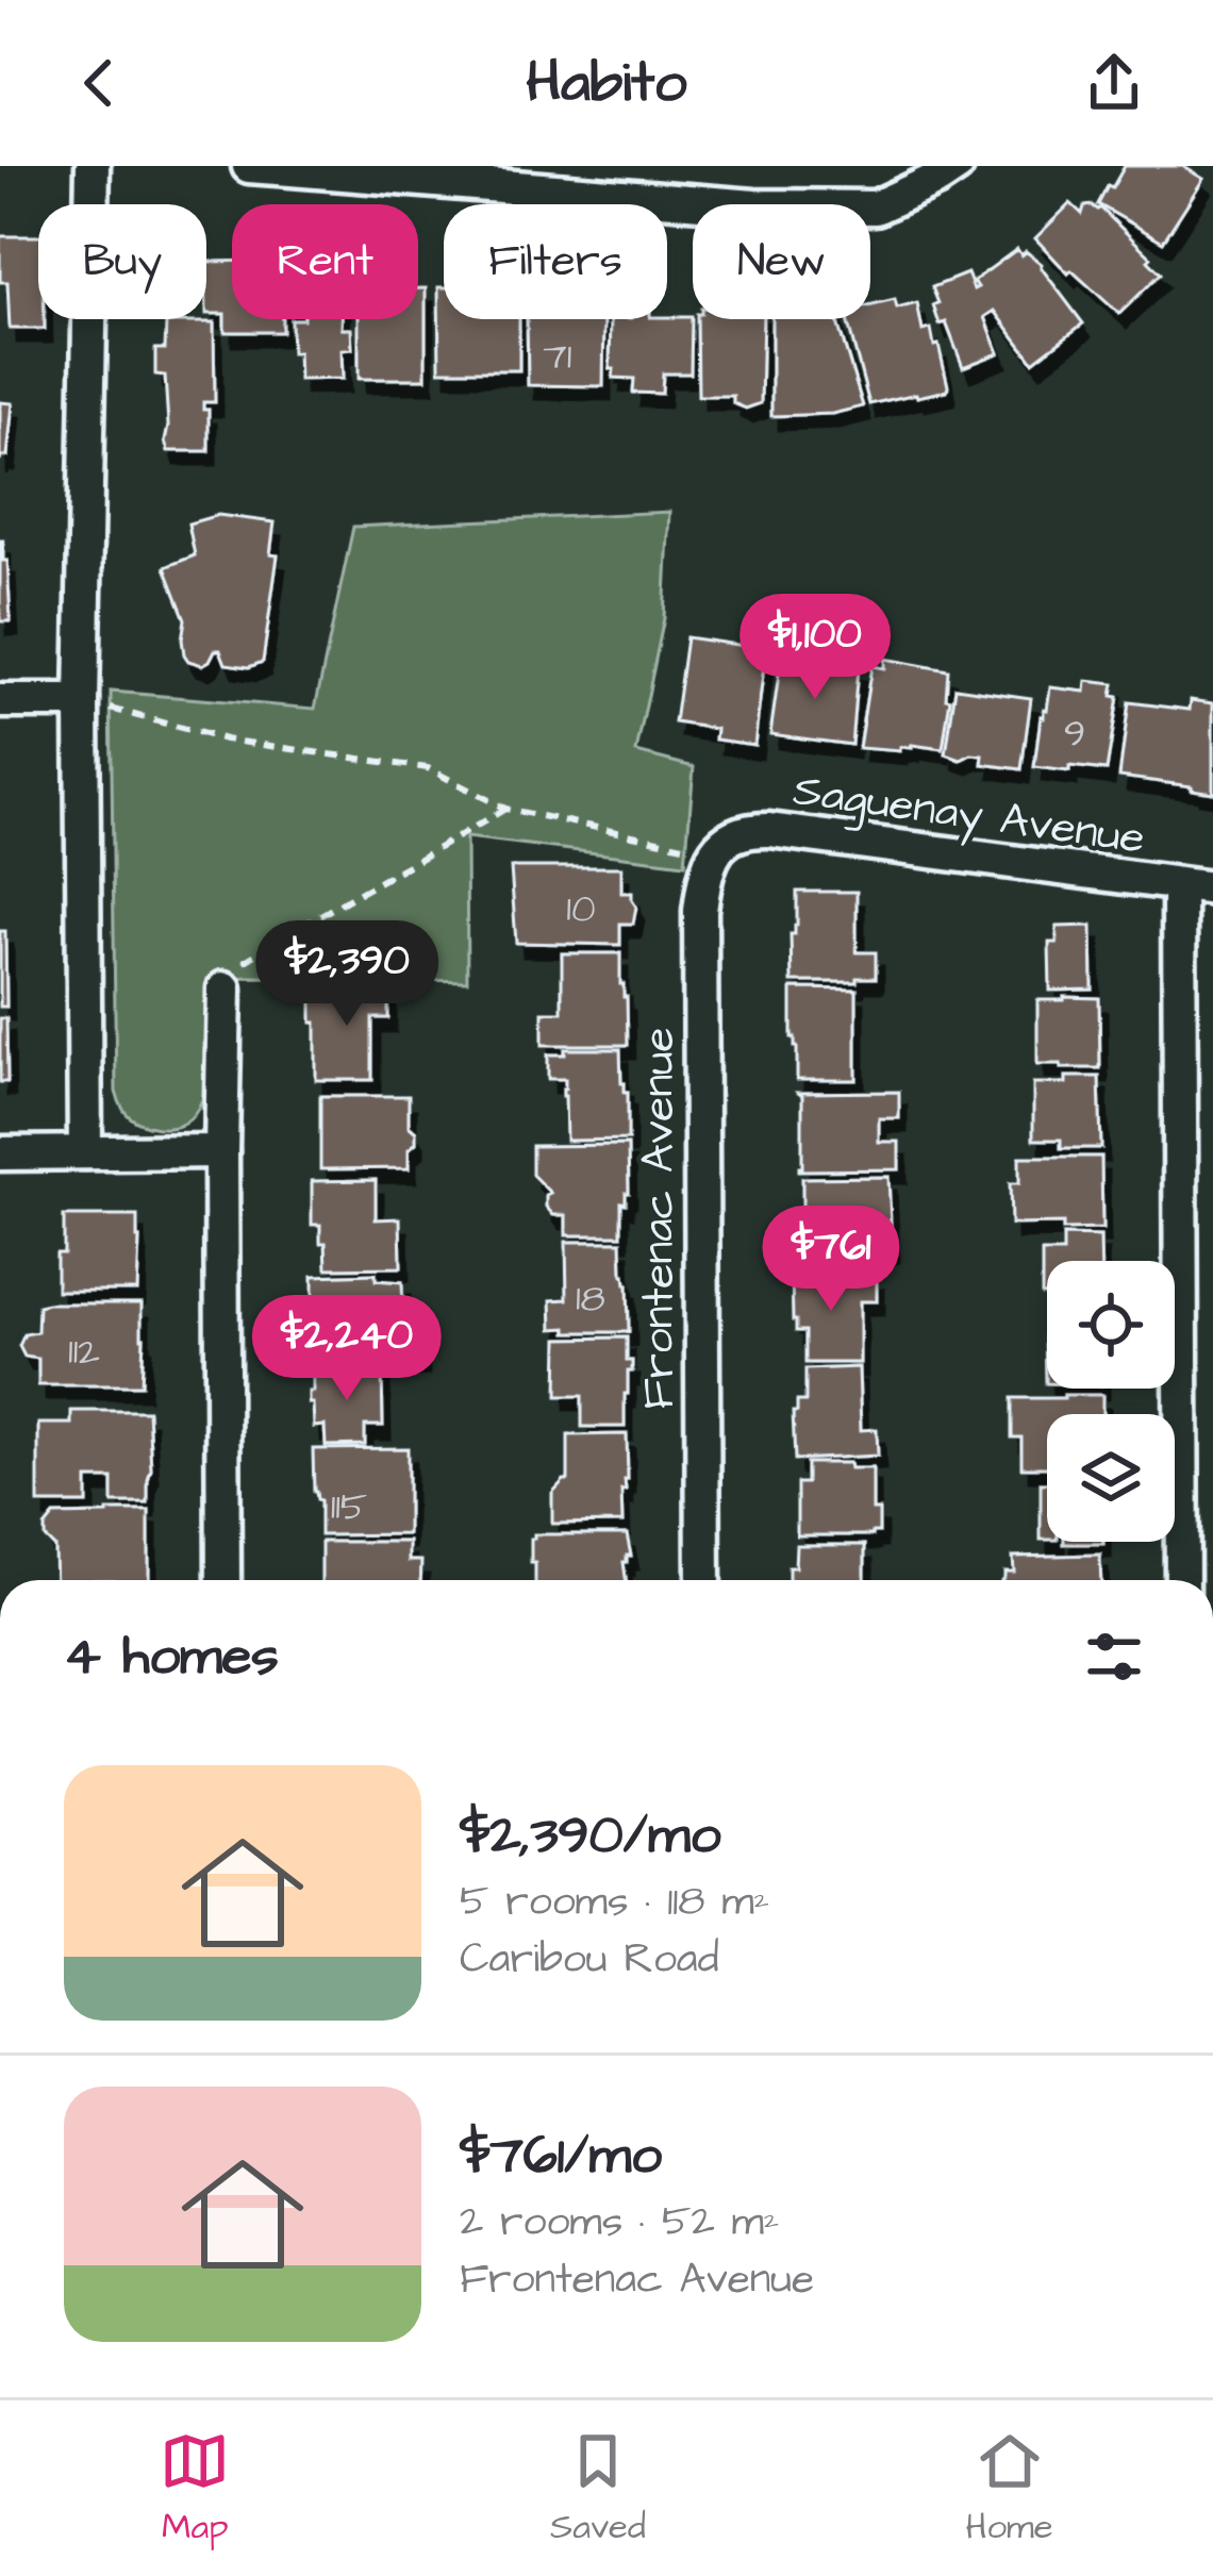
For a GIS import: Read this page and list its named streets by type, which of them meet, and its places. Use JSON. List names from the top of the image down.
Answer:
{
  "streets": {
    "street": ["Saguenay Avenue", "Frontenac Avenue"]
  },
  "crossings": [
    ["Saguenay Avenue", "Frontenac Avenue"]
  ],
  "house_numbers": [
    "71",
    "9",
    "10",
    "18",
    "112",
    "115"
  ],
  "page": {
    "header": "Habito",
    "chip": [
      "Buy",
      "Rent",
      "Filters",
      "New"
    ],
    "price": [
      "$1,100",
      "$2,390",
      "$761",
      "$2,240"
    ],
    "heading": "4 homes",
    "list": [
      {
        "name": "$2,390/mo",
        "note": "5 rooms · 118 m² · Caribou Road"
      },
      {
        "name": "$761/mo",
        "note": "2 rooms · 52 m² · Frontenac Avenue"
      }
    ],
    "tabs": ["Map", "Saved", "Home"]
  }
}
